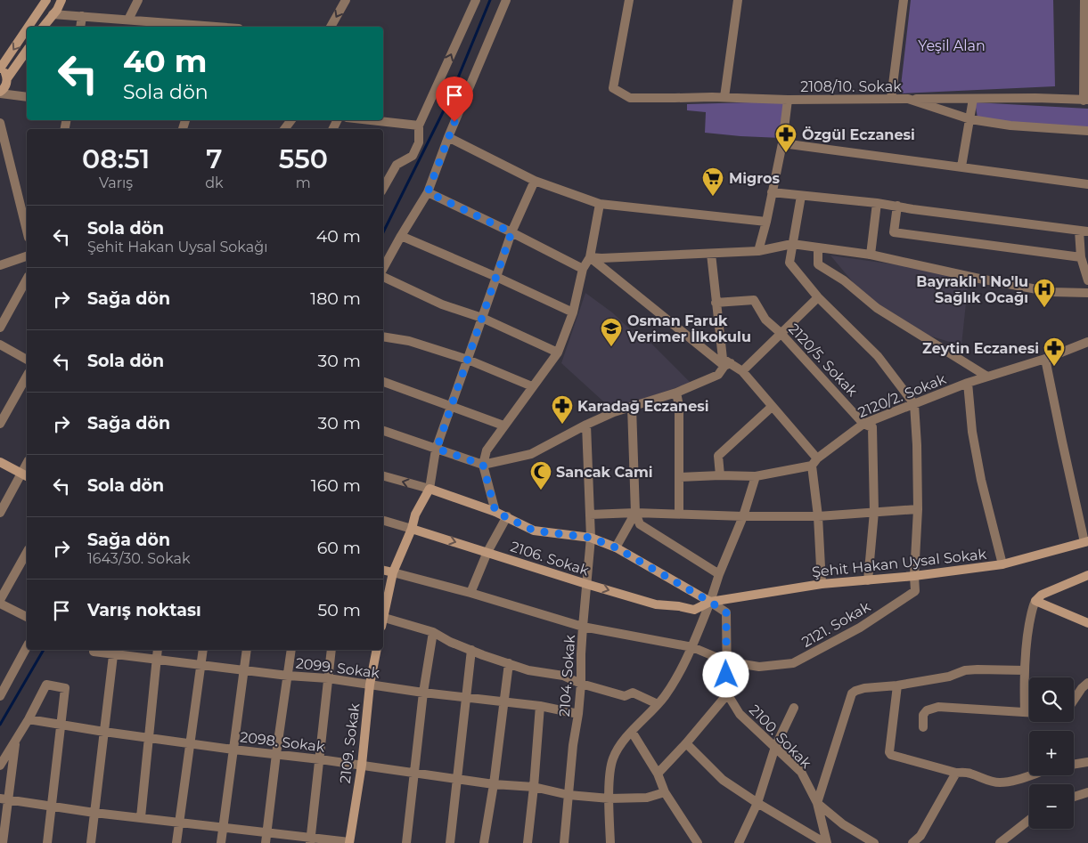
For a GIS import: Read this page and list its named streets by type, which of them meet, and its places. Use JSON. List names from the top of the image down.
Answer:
{
  "streets": {
    "main road": ["2106. Sokak", "Şehit Hakan Uysal Sokak", "2109. Sokak"],
    "street": [
      "2108/10. Sokak",
      "2120/5. Sokak",
      "2120/2. Sokak",
      "2121. Sokak",
      "2099. Sokak",
      "2104. Sokak",
      "2100. Sokak",
      "2098. Sokak"
    ]
  },
  "crossings": [
    ["2120/5. Sokak", "2120/2. Sokak"],
    ["2120/5. Sokak", "Şehit Hakan Uysal Sokak"],
    ["2120/2. Sokak", "2121. Sokak"],
    ["2106. Sokak", "Şehit Hakan Uysal Sokak"],
    ["2106. Sokak", "2100. Sokak"],
    ["Şehit Hakan Uysal Sokak", "2121. Sokak"],
    ["Şehit Hakan Uysal Sokak", "2100. Sokak"],
    ["2121. Sokak", "2104. Sokak"],
    ["2121. Sokak", "2100. Sokak"],
    ["2099. Sokak", "2104. Sokak"],
    ["2099. Sokak", "2109. Sokak"],
    ["2104. Sokak", "2098. Sokak"],
    ["2098. Sokak", "2109. Sokak"]
  ],
  "one_way": ["2106. Sokak"],
  "parks": ["Yeşil Alan"],
  "places": {
    "pharmacy": ["Özgül Eczanesi", "Zeytin Eczanesi", "Karadağ Eczanesi"],
    "supermarket": ["Migros"],
    "hospital": ["Bayraklı 1 No'lu Sağlık Ocağı"],
    "school or university": ["Osman Faruk Verimer İlkokulu"],
    "mosque": ["Sancak Cami"]
  },
  "page": {
    "turn": ["40 m", "Sola dön"],
    "eta": [
      "08:51",
      "Varış",
      "7",
      "dk",
      "550",
      "m"
    ],
    "list": [
      {
        "name": "Sola dön",
        "note": "Şehit Hakan Uysal Sokağı",
        "value": "40 m"
      },
      {
        "name": "Sağa dön",
        "value": "180 m"
      },
      {
        "name": "Sola dön",
        "value": "30 m"
      },
      {
        "name": "Sağa dön",
        "value": "30 m"
      },
      {
        "name": "Sola dön",
        "value": "160 m"
      },
      {
        "name": "Sağa dön",
        "note": "1643/30. Sokak",
        "value": "60 m"
      },
      {
        "name": "Varış noktası",
        "value": "50 m"
      }
    ],
    "map_buttons": ["+", "−"]
  }
}
